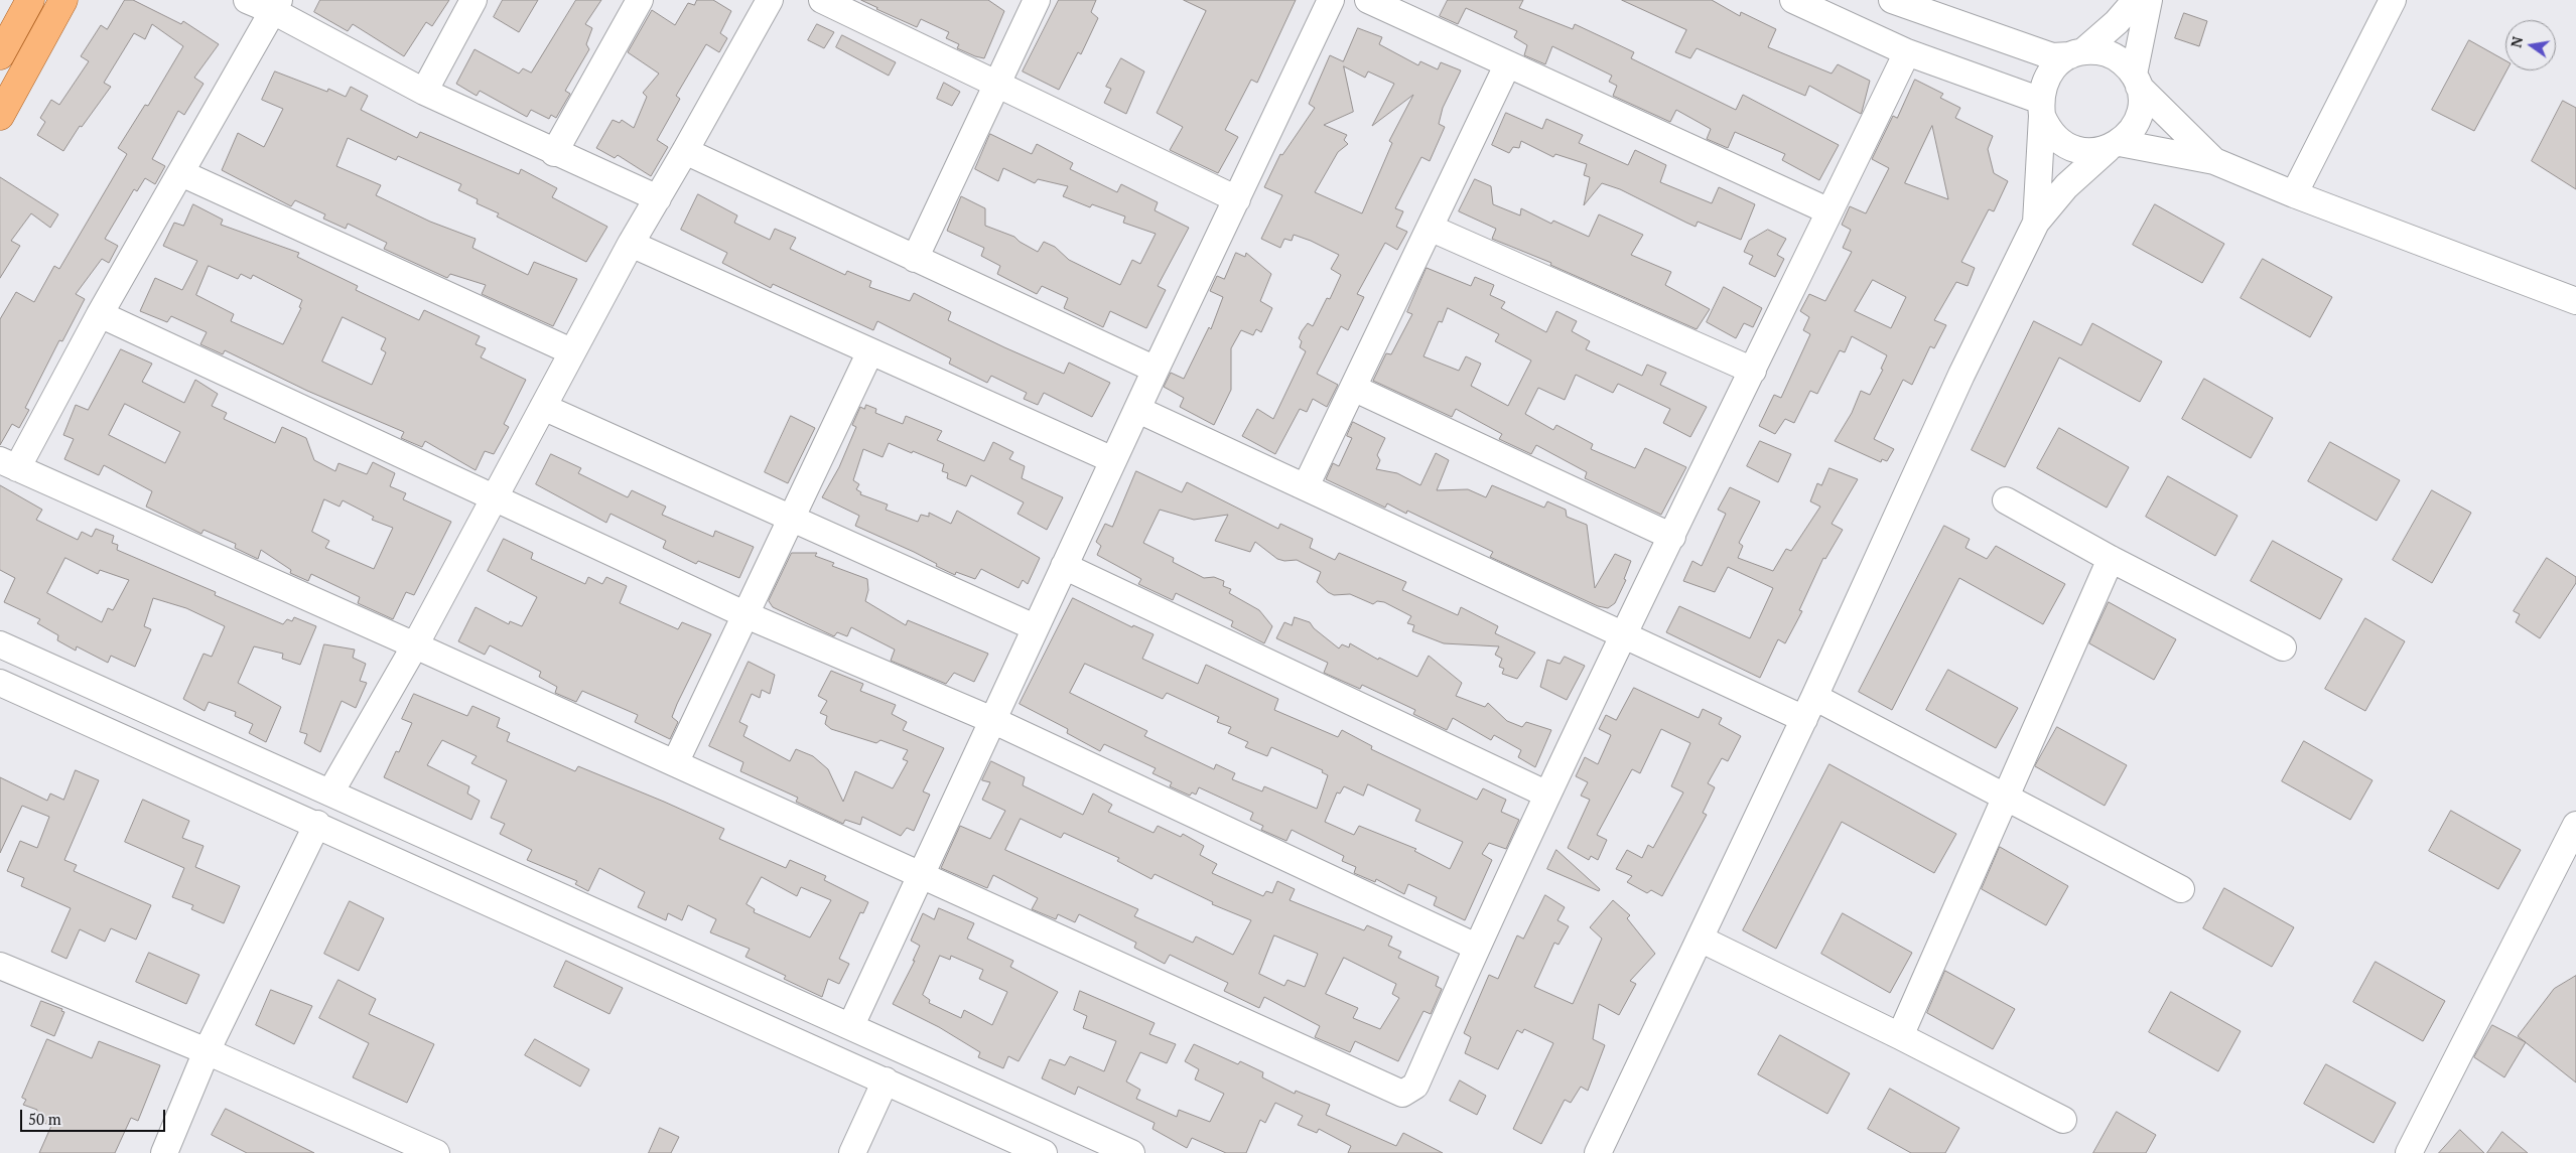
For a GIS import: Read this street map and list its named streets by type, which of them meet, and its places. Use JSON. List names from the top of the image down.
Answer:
{
  "scale_bar": "50 m",
  "north": "left"
}
